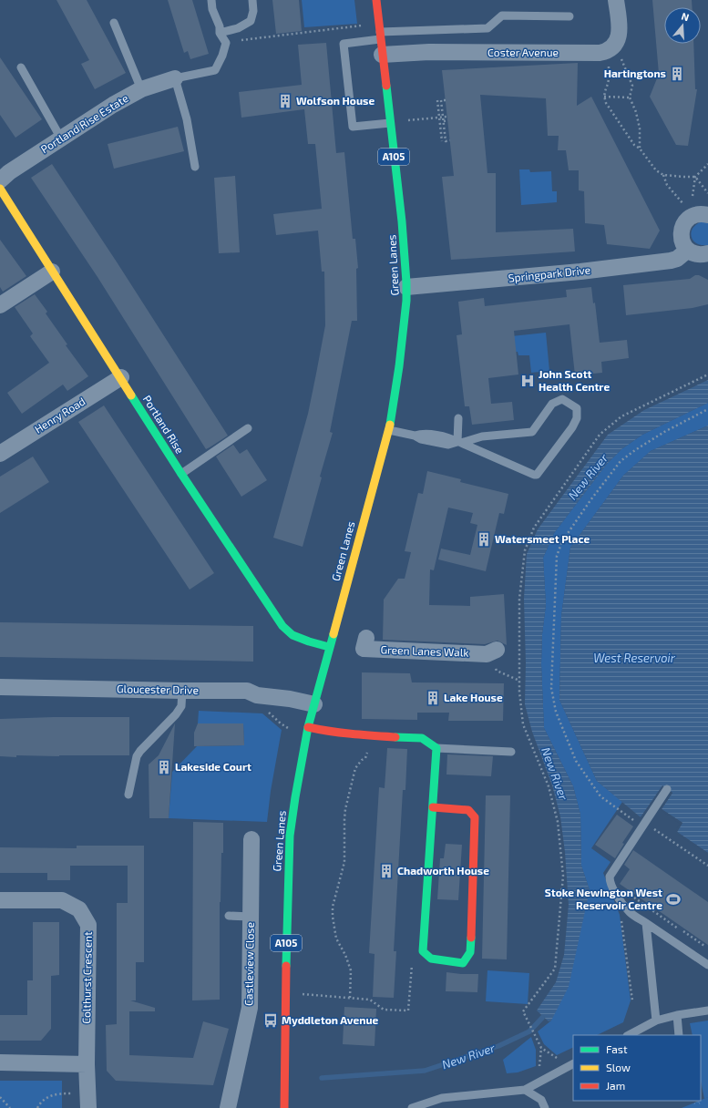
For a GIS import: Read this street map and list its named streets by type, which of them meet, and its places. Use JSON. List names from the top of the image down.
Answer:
{
  "streets": {
    "street": [
      "Coster Avenue",
      "Portland Rise Estate",
      "A105",
      "Green Lanes",
      "Springpark Drive",
      "Henry Road",
      "Portland Rise",
      "Green Lanes Walk",
      "Gloucester Drive",
      "Castleview Close",
      "Colthurst Crescent"
    ]
  },
  "crossings": [
    ["Coster Avenue", "Green Lanes"],
    ["Green Lanes", "Springpark Drive"],
    ["Green Lanes", "Portland Rise"],
    ["Green Lanes", "Gloucester Drive"],
    ["Henry Road", "Portland Rise"]
  ],
  "water": ["New River", "West Reservoir"],
  "places": {
    "building": [
      "Hartingtons",
      "Wolfson House",
      "Watersmeet Place",
      "Lake House",
      "Lakeside Court",
      "Chadworth House"
    ],
    "hospital": ["John Scott Health Centre"],
    "sports": ["Stoke Newington West Reservoir Centre"],
    "bus stop": ["Myddleton Avenue"]
  },
  "legend": ["Fast", "Slow", "Jam"],
  "north": "top"
}
